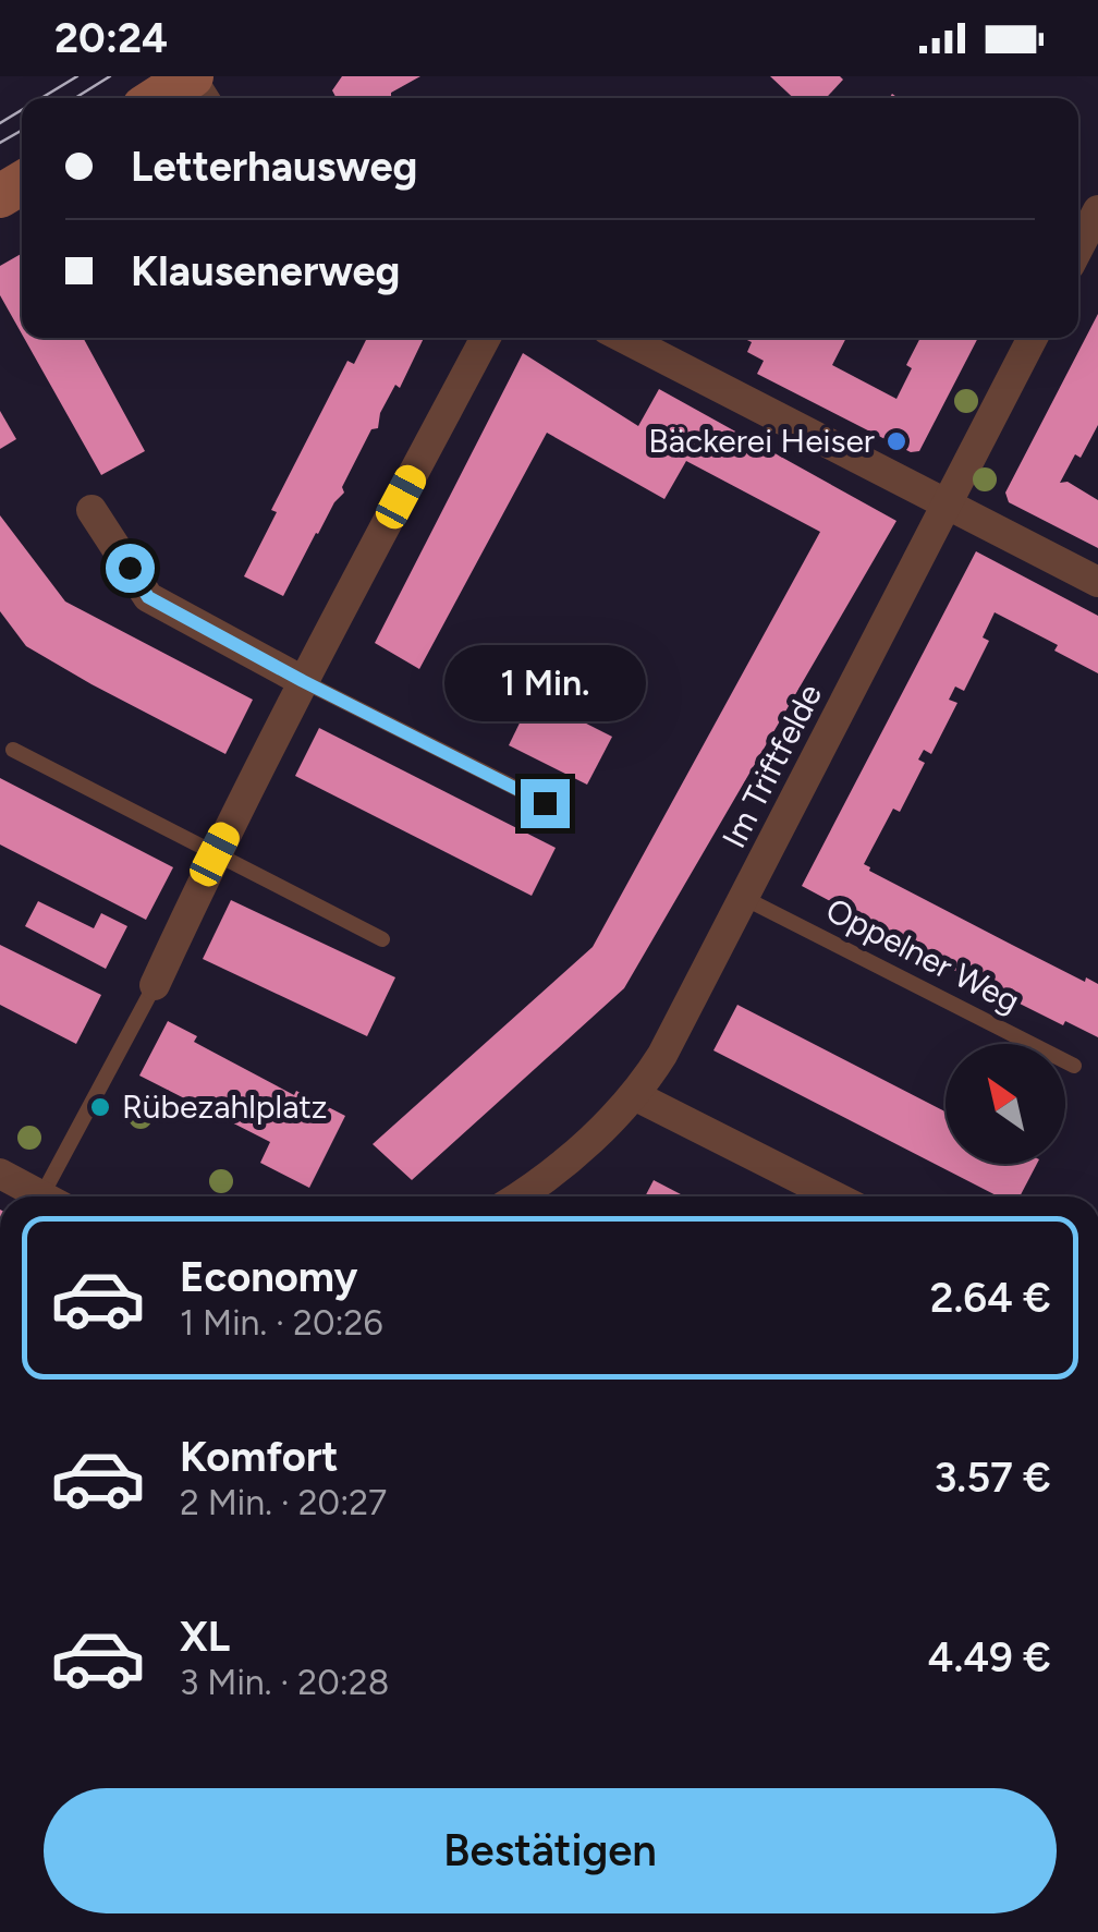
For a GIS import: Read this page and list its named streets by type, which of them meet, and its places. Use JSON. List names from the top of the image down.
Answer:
{
  "streets": {
    "street": ["Im Triftfelde"],
    "lane": ["Oppelner Weg"]
  },
  "crossings": [
    ["Im Triftfelde", "Oppelner Weg"]
  ],
  "places": ["Bäckerei Heiser", "Rübezahlplatz"],
  "north": "top left",
  "page": {
    "status": "20:24",
    "banner": ["Letterhausweg", "Klausenerweg"],
    "bubble": "1 Min.",
    "list": [
      {
        "name": "Economy",
        "note": "1 Min. · 20:26",
        "value": "2.64 €"
      },
      {
        "name": "Komfort",
        "note": "2 Min. · 20:27",
        "value": "3.57 €"
      },
      {
        "name": "XL",
        "note": "3 Min. · 20:28",
        "value": "4.49 €"
      }
    ],
    "buttons": "Bestätigen"
  }
}
